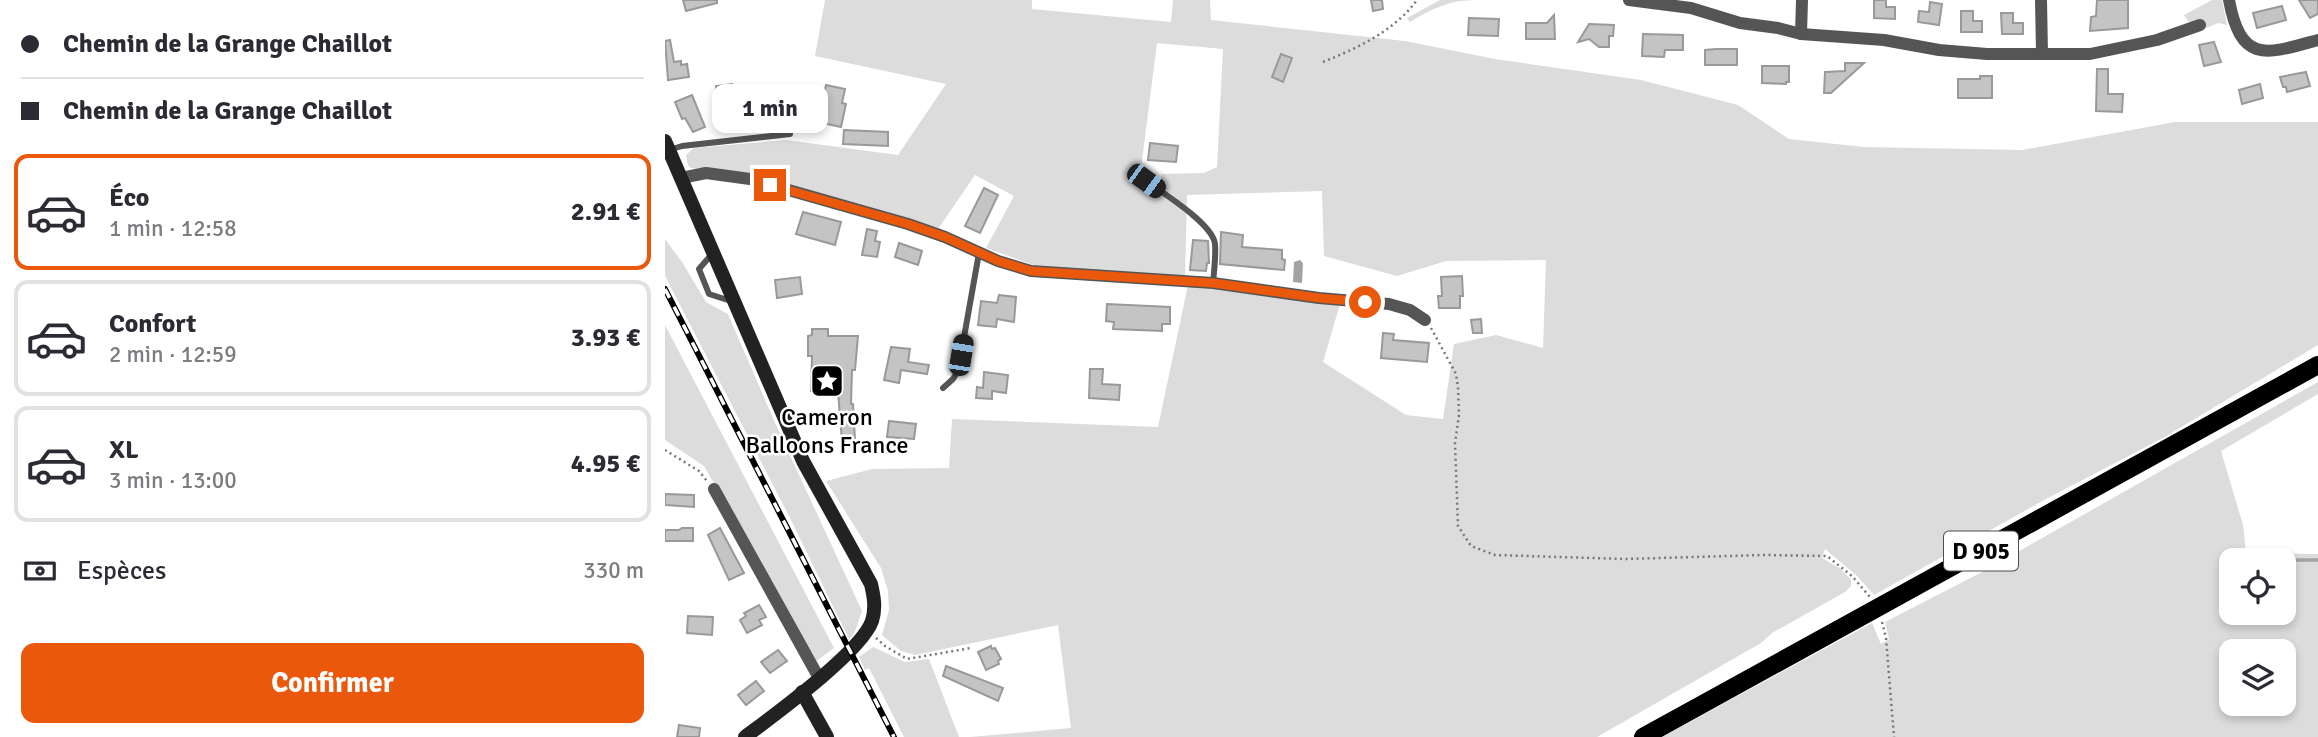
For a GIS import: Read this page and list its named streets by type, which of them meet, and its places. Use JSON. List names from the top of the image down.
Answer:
{
  "streets": {
    "main road": ["D 905"]
  },
  "places": {
    "place": ["Cameron Balloons France"]
  },
  "page": {
    "banner": ["Chemin de la Grange Chaillot", "Chemin de la Grange Chaillot"],
    "bubble": "1 min",
    "list": [
      {
        "name": "Éco",
        "note": "1 min · 12:58",
        "value": "2.91 €"
      },
      {
        "name": "Confort",
        "note": "2 min · 12:59",
        "value": "3.93 €"
      },
      {
        "name": "XL",
        "note": "3 min · 13:00",
        "value": "4.95 €"
      }
    ],
    "pay": ["Espèces", "330 m"],
    "buttons": "Confirmer"
  }
}
